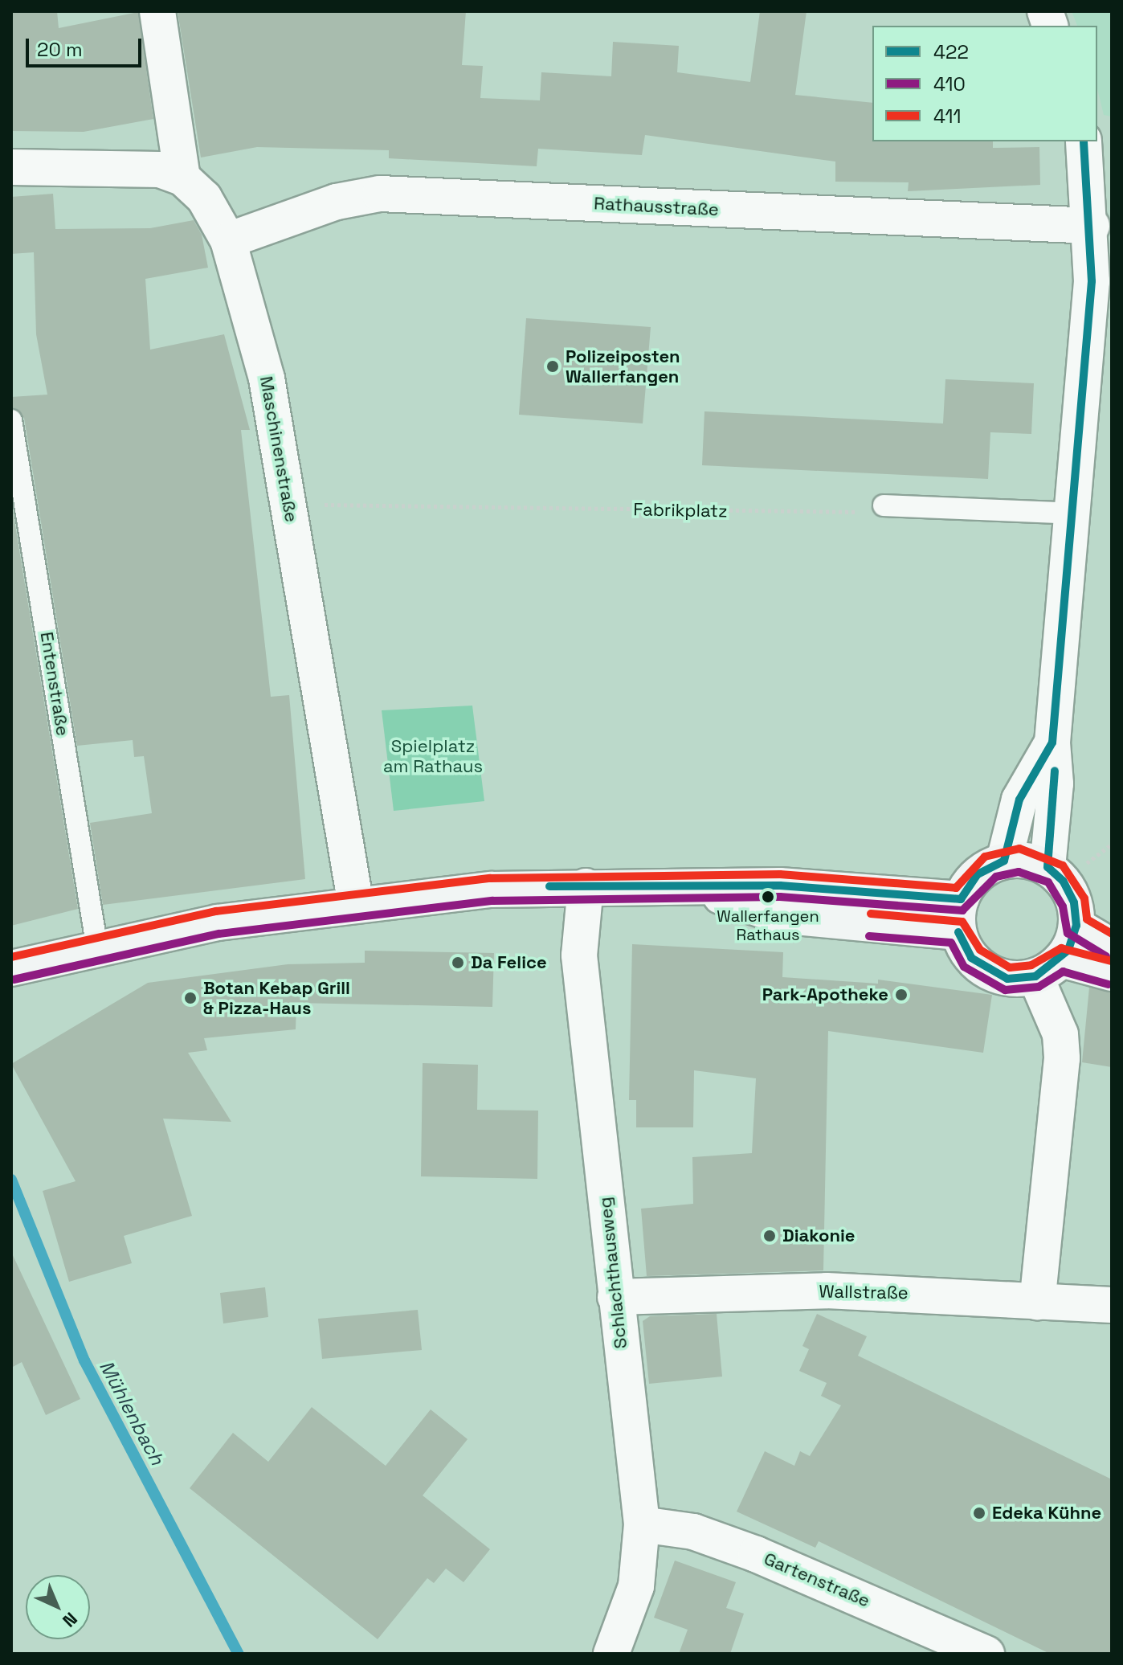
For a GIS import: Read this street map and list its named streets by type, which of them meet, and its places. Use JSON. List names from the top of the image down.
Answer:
{
  "streets": {
    "street": [
      "Rathausstraße",
      "Maschinenstraße",
      "Schlachthausweg",
      "Wallstraße",
      "Gartenstraße"
    ],
    "lane": ["Entenstraße"],
    "path": ["Fabrikplatz"]
  },
  "crossings": [
    ["Rathausstraße", "Maschinenstraße"],
    ["Maschinenstraße", "Fabrikplatz"],
    ["Schlachthausweg", "Wallstraße"],
    ["Schlachthausweg", "Gartenstraße"]
  ],
  "water": ["Mühlenbach"],
  "parks": ["Spielplatz am Rathaus"],
  "places": [
    "Polizeiposten Wallerfangen",
    "Wallerfangen Rathaus",
    "Da Felice",
    "Park-Apotheke",
    "Botan Kebap Grill & Pizza-Haus",
    "Diakonie",
    "Edeka Kühne"
  ],
  "lines": ["transit line 422", "transit line 411", "transit line 410"],
  "legend": ["422", "410", "411"],
  "scale_bar": "20 m",
  "north": "bottom right"
}
